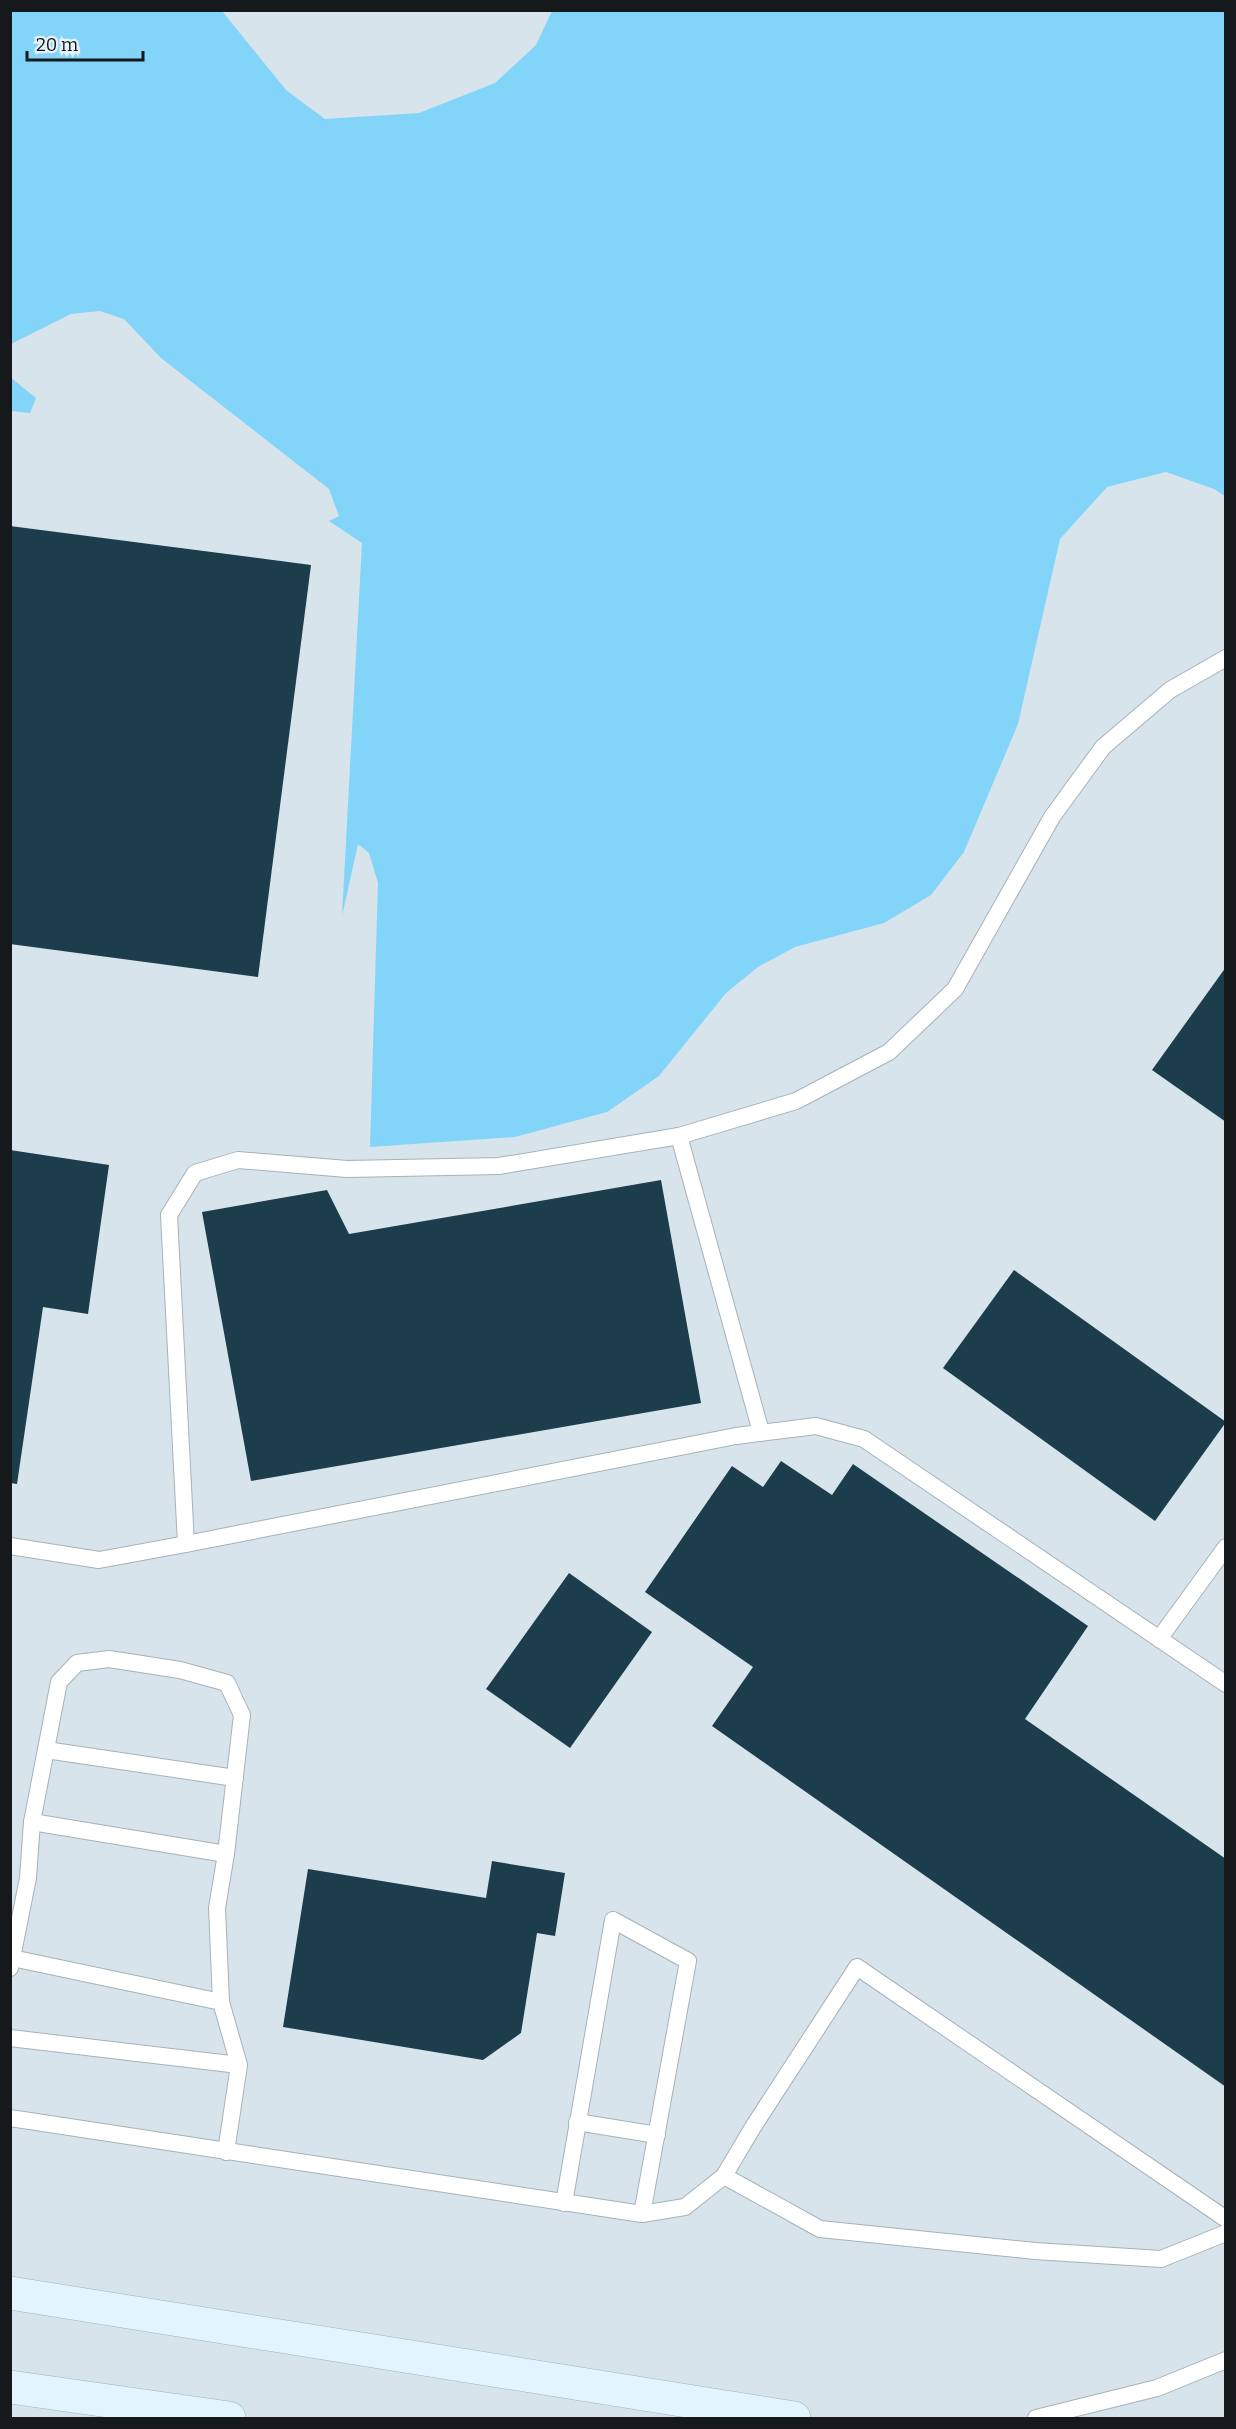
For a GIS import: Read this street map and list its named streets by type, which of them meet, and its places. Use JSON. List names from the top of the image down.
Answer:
{
  "scale_bar": "20 m"
}
